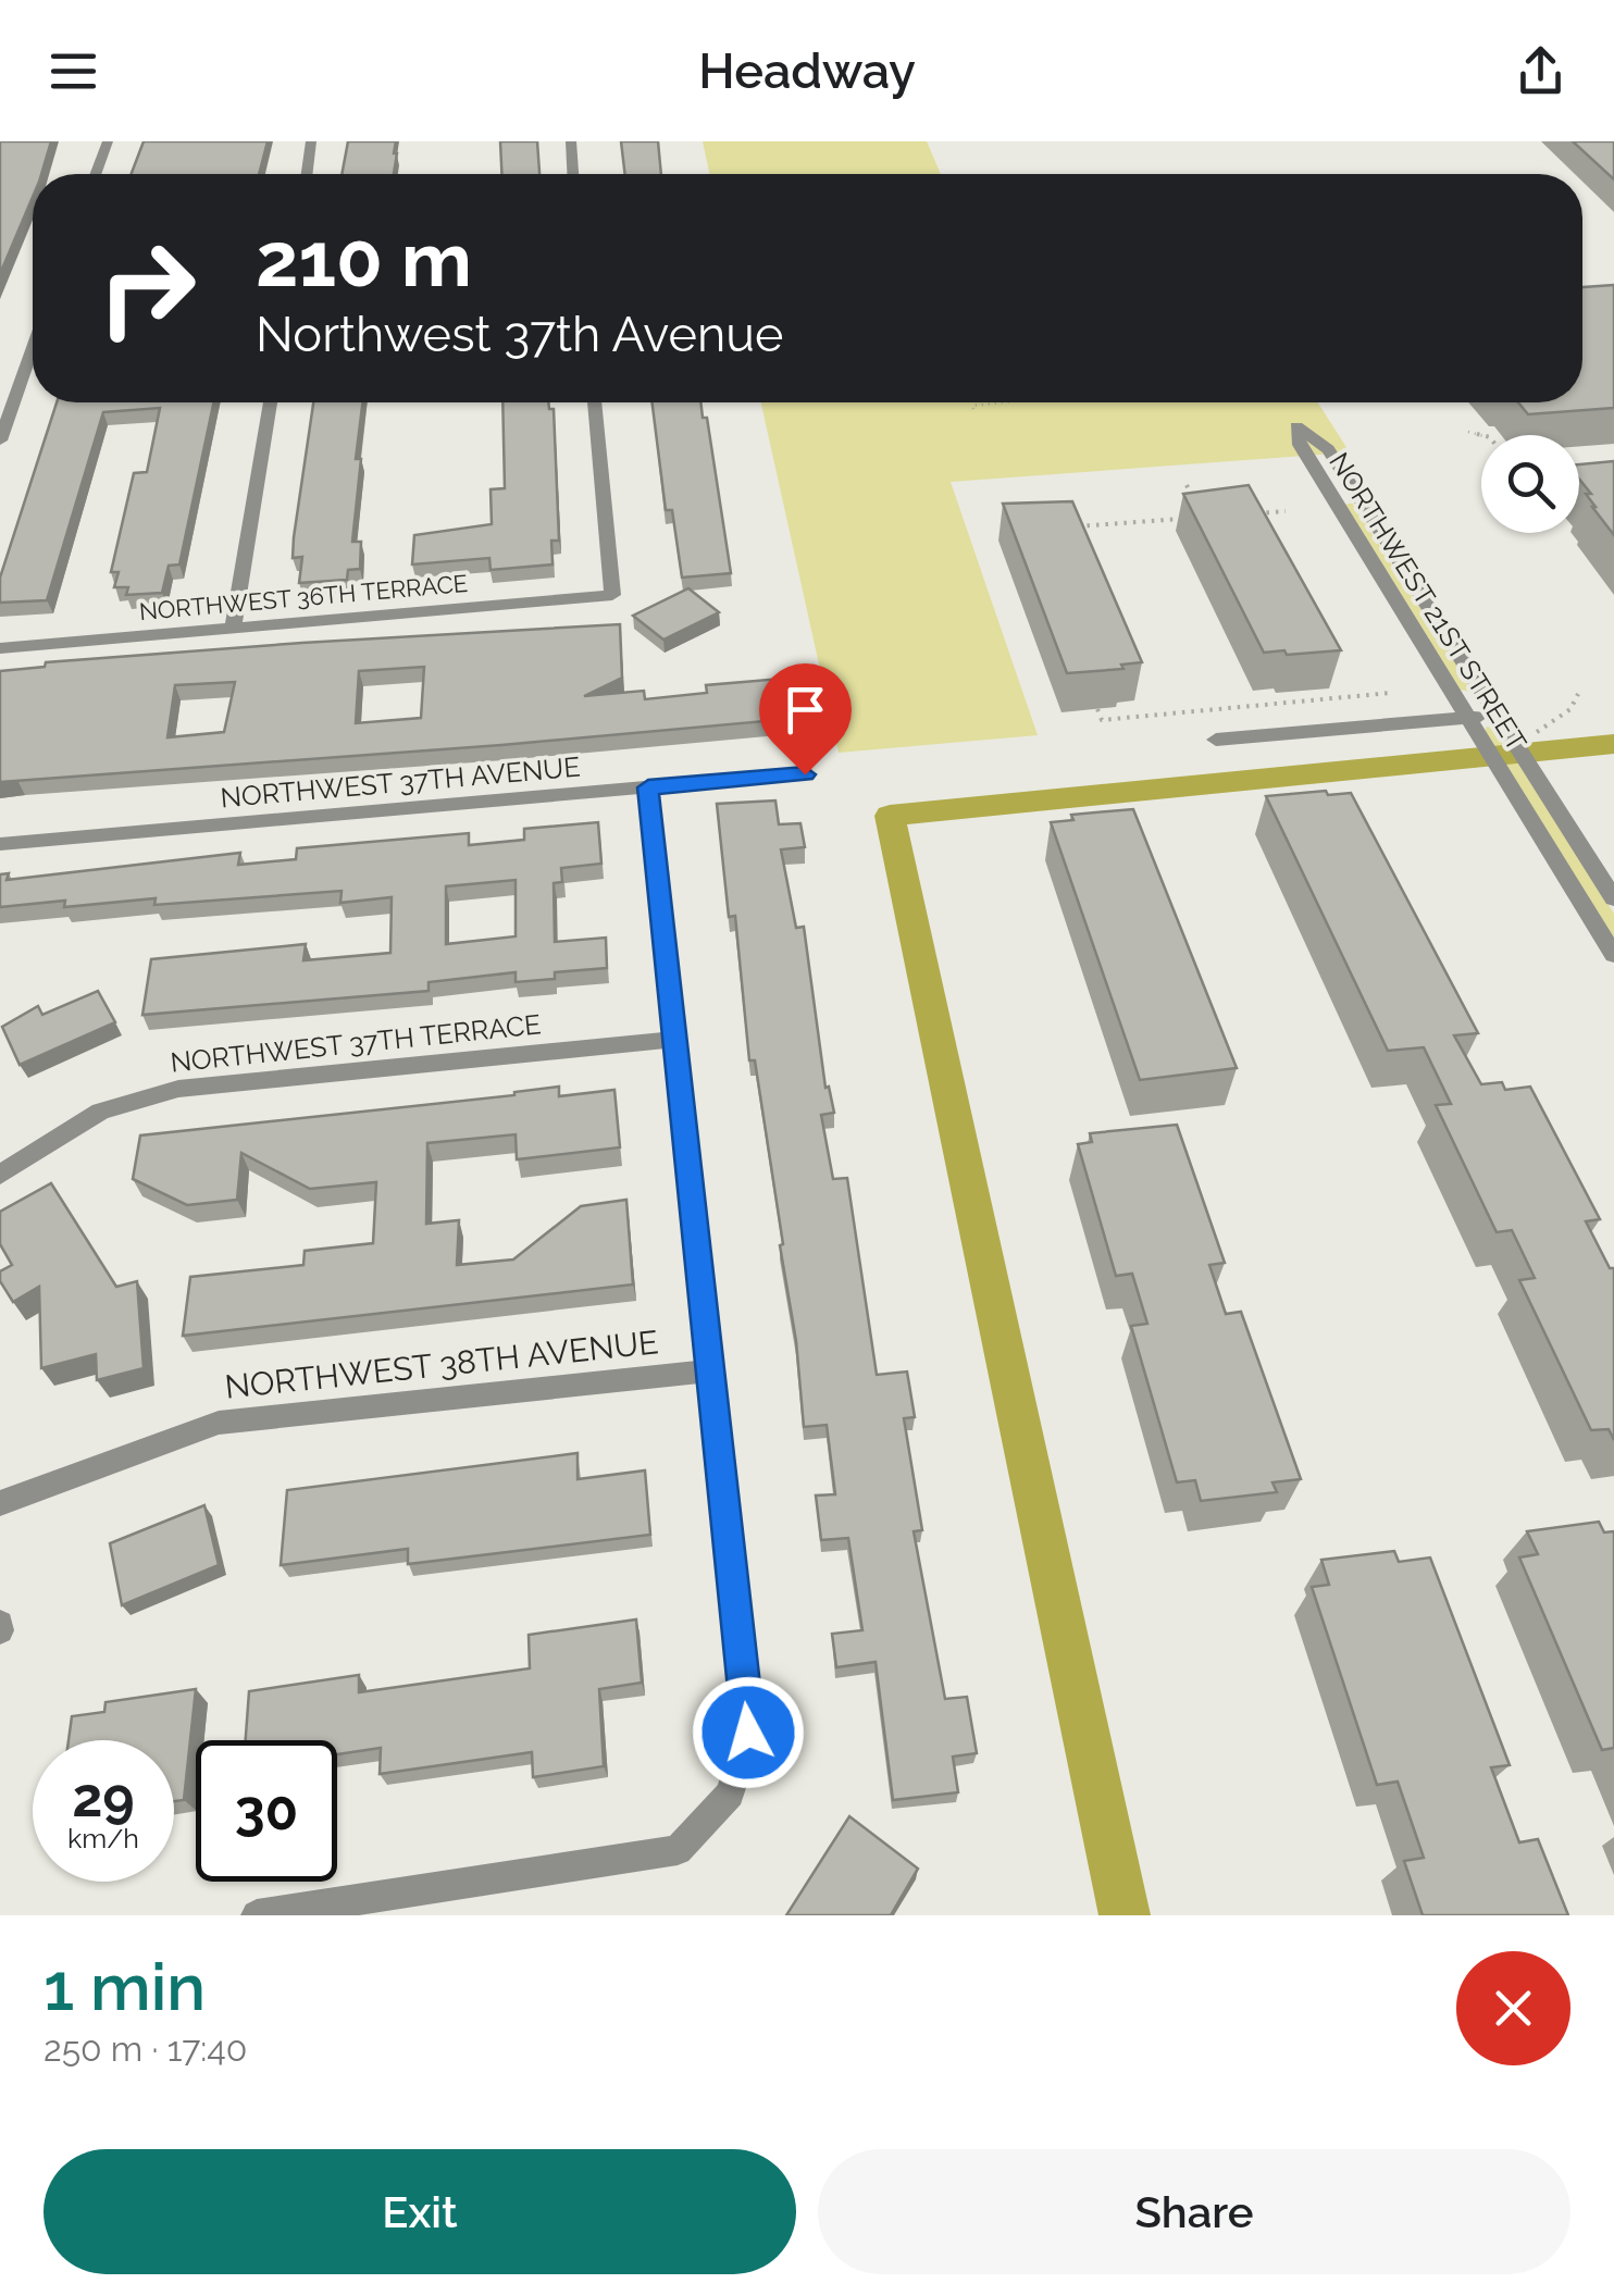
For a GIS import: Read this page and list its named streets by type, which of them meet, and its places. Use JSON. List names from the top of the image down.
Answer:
{
  "streets": {
    "street": [
      "NORTHWEST 36TH TERRACE",
      "NORTHWEST 21ST STREET",
      "NORTHWEST 37TH AVENUE",
      "NORTHWEST 37TH TERRACE",
      "NORTHWEST 38TH AVENUE"
    ]
  },
  "page": {
    "header": "Headway",
    "turn": ["210 m", "Northwest 37th Avenue"],
    "speed": "29 km/h",
    "limit": "30",
    "heading": ["1 min", "250 m · 17:40"],
    "buttons": ["Exit", "Share"]
  }
}
